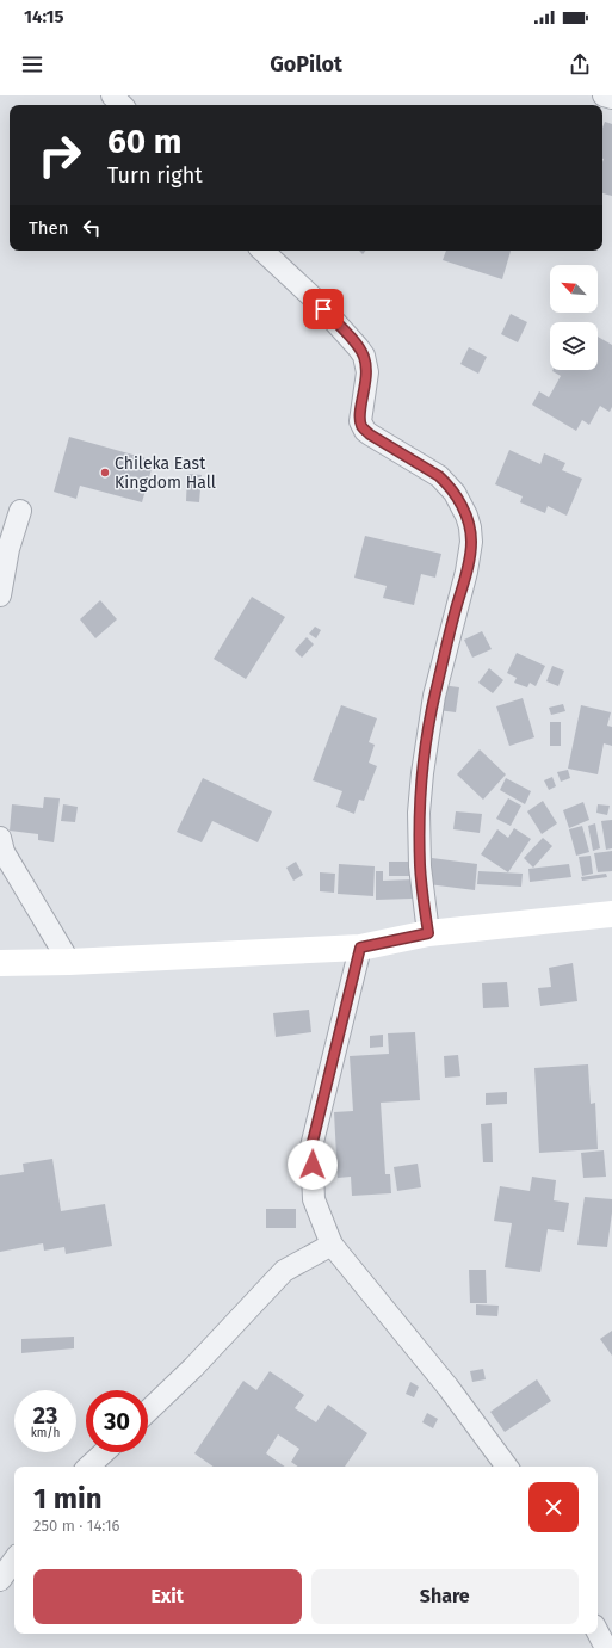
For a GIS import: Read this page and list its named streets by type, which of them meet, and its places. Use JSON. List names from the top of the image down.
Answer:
{
  "places": ["Chileka East Kingdom Hall"],
  "north": "top left",
  "page": {
    "status": "14:15",
    "header": "GoPilot",
    "turn": ["60 m", "Turn right"],
    "then": "Then",
    "speed": "23 km/h",
    "limit": "30",
    "heading": ["1 min", "250 m · 14:16"],
    "buttons": ["Exit", "Share"]
  }
}
